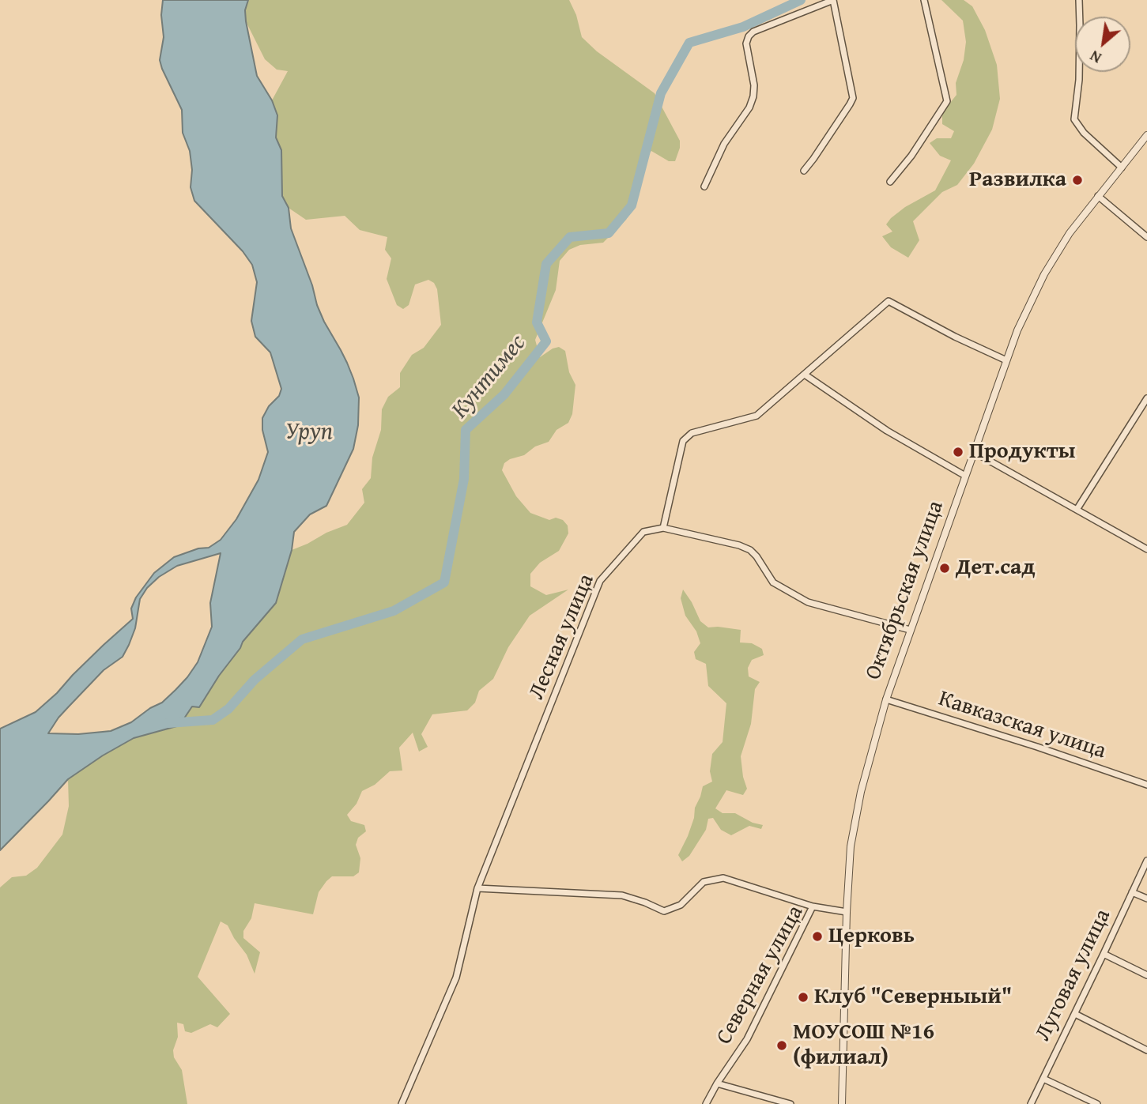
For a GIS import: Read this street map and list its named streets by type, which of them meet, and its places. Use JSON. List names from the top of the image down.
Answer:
{
  "streets": {
    "street": [
      "Октябрьская улица",
      "Лесная улица",
      "Кавказская улица",
      "Северная улица",
      "Луговая улица"
    ]
  },
  "crossings": [
    ["Октябрьская улица", "Кавказская улица"],
    ["Октябрьская улица", "Северная улица"]
  ],
  "water": ["Кунтимес", "Уруп"],
  "places": [
    "Развилка",
    "Продукты",
    "Дет.сад",
    "Церковь",
    "Клуб \"Северныый\"",
    "МОУСОШ №16 (филиал)"
  ],
  "north": "bottom left"
}
